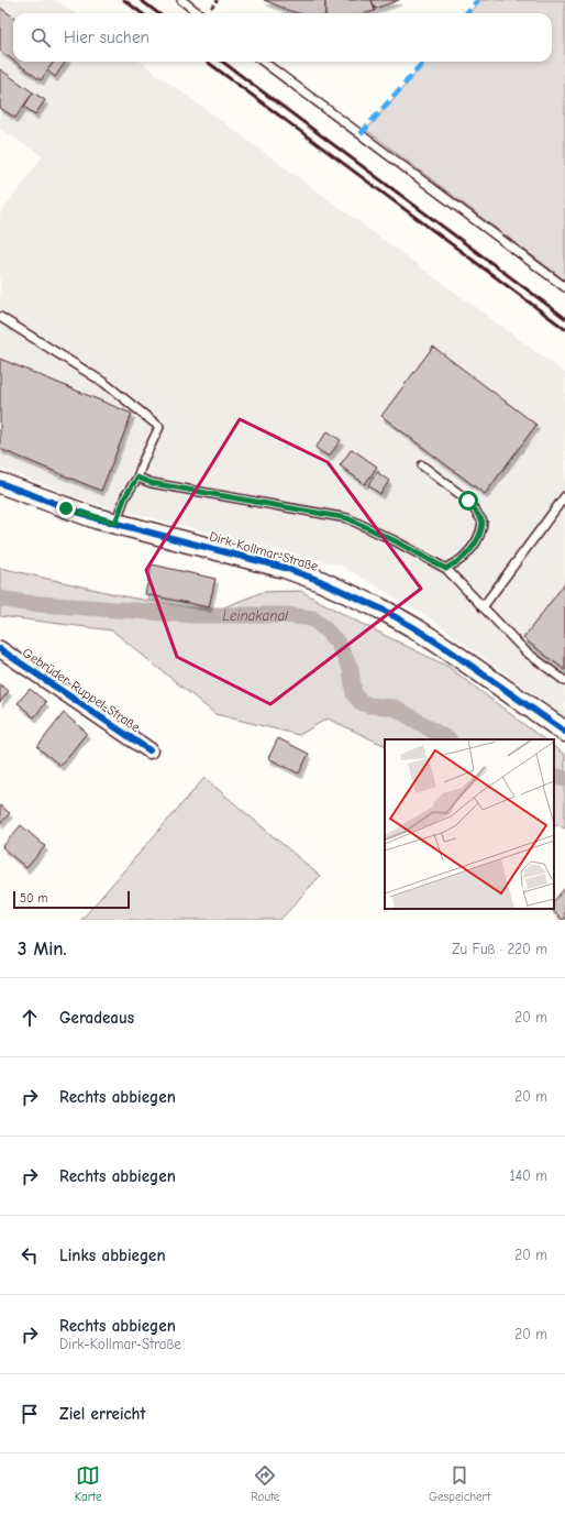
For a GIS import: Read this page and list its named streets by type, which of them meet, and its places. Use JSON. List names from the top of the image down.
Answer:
{
  "streets": {
    "street": ["Dirk-Kollmar-Straße", "Gebrüder-Ruppel-Straße"]
  },
  "water": ["Leinakanal"],
  "scale_bar": "50 m",
  "page": {
    "search": "Hier suchen",
    "scale": "50 m",
    "heading": ["3 Min.", "Zu Fuß · 220 m"],
    "list": [
      ["Geradeaus", "20 m"],
      ["Rechts abbiegen", "20 m"],
      ["Rechts abbiegen", "140 m"],
      ["Links abbiegen", "20 m"],
      ["Rechts abbiegen", "Dirk-Kollmar-Straße", "20 m"],
      "Ziel erreicht"
    ],
    "nav": ["Karte", "Route", "Gespeichert"]
  }
}
